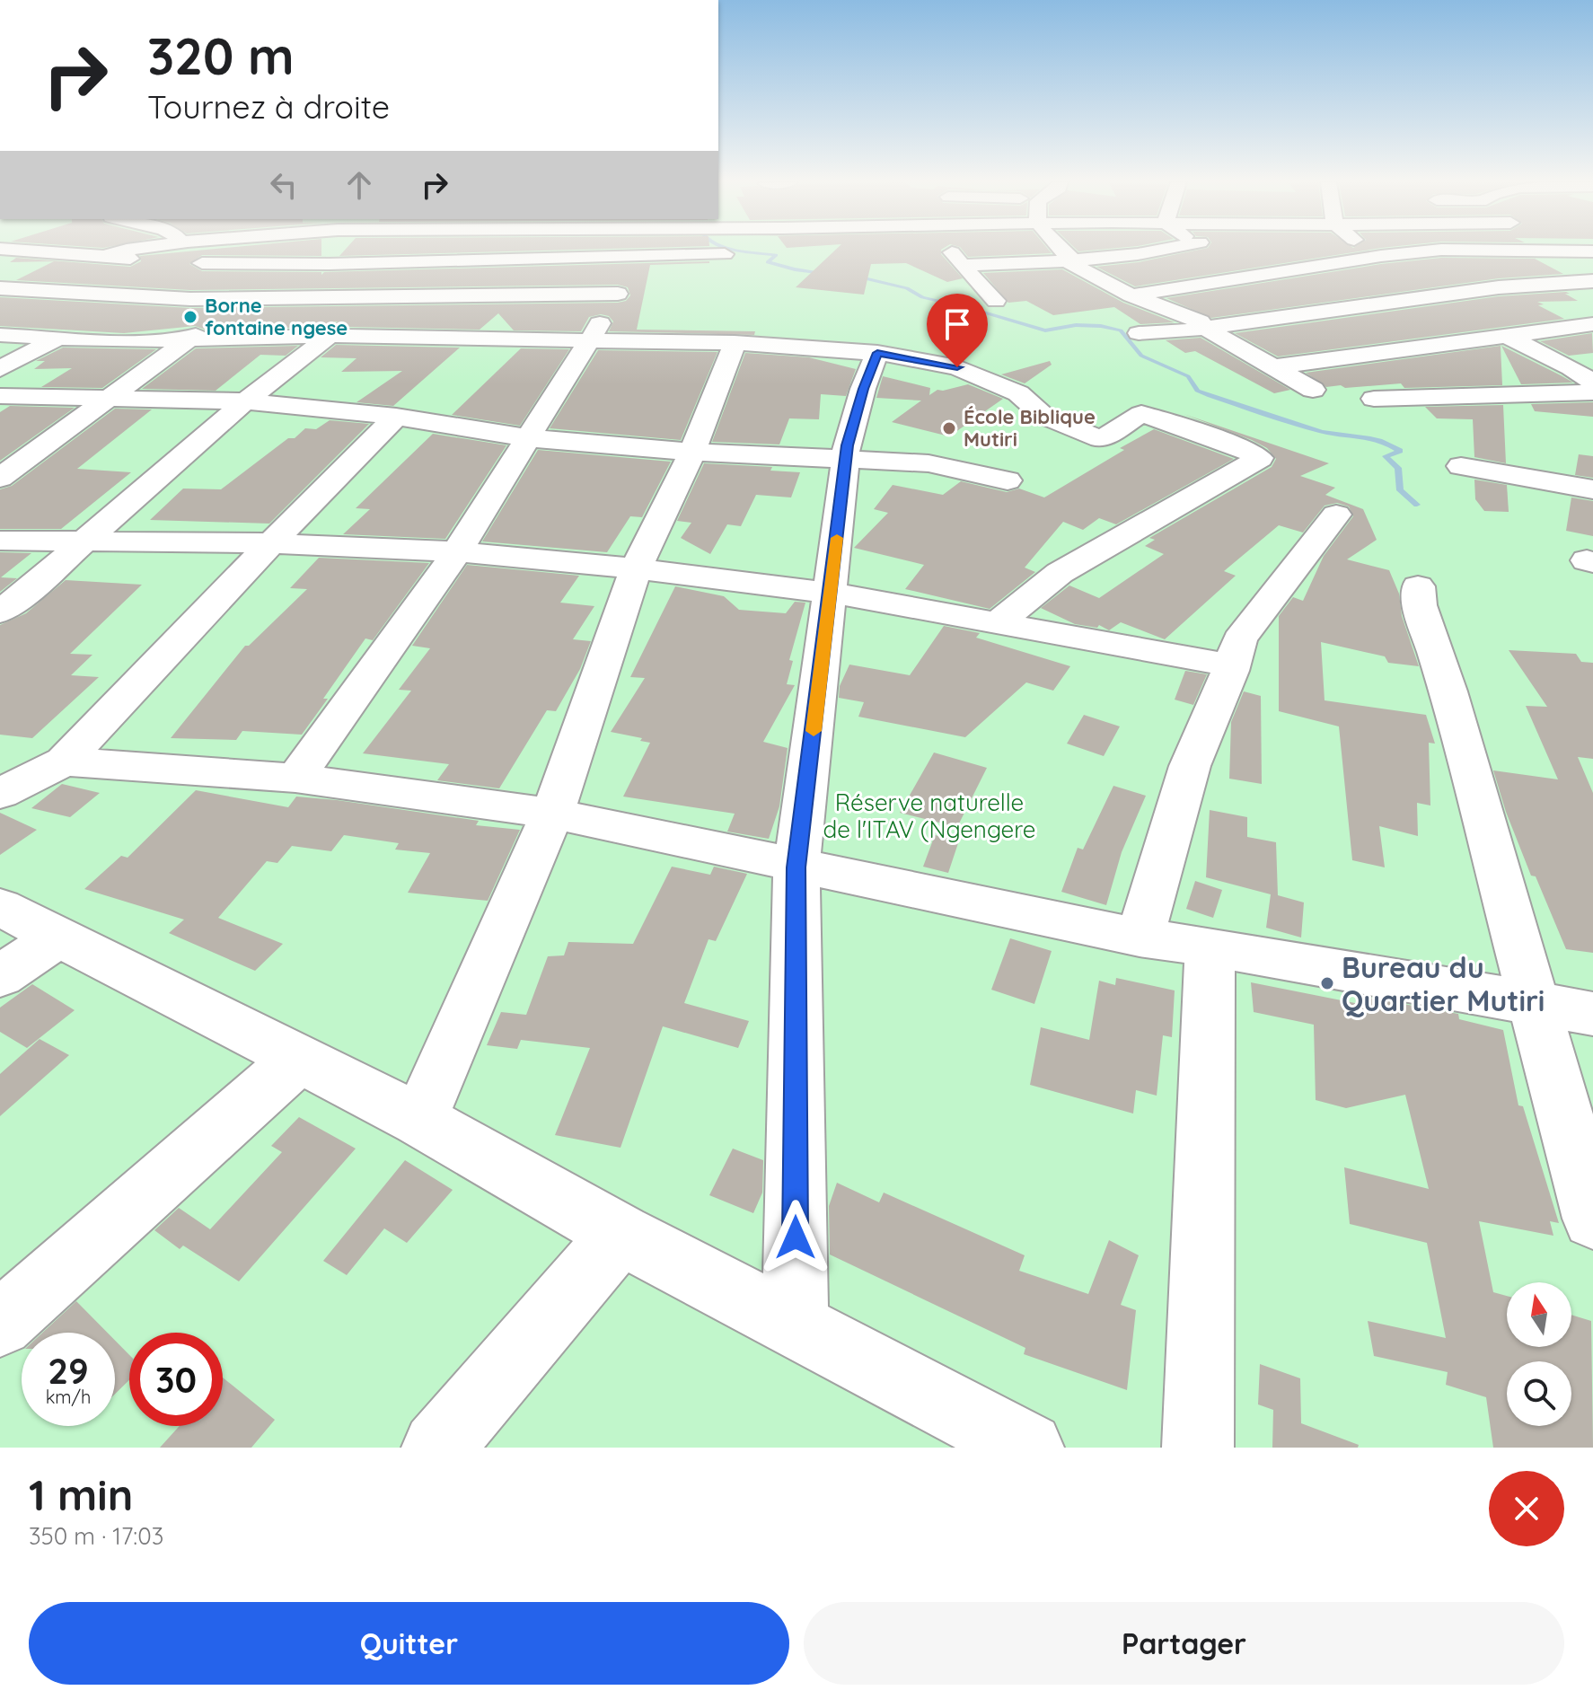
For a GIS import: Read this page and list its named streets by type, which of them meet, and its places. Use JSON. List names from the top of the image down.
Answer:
{
  "parks": ["Réserve naturelle de l'ITAV (Ngengere"],
  "places": ["Borne fontaine ngese", "École Biblique Mutiri", "Bureau du Quartier Mutiri"],
  "north": "top",
  "page": {
    "turn": ["320 m", "Tournez à droite"],
    "speed": "29 km/h",
    "limit": "30",
    "heading": ["1 min", "350 m · 17:03"],
    "buttons": ["Quitter", "Partager"]
  }
}
